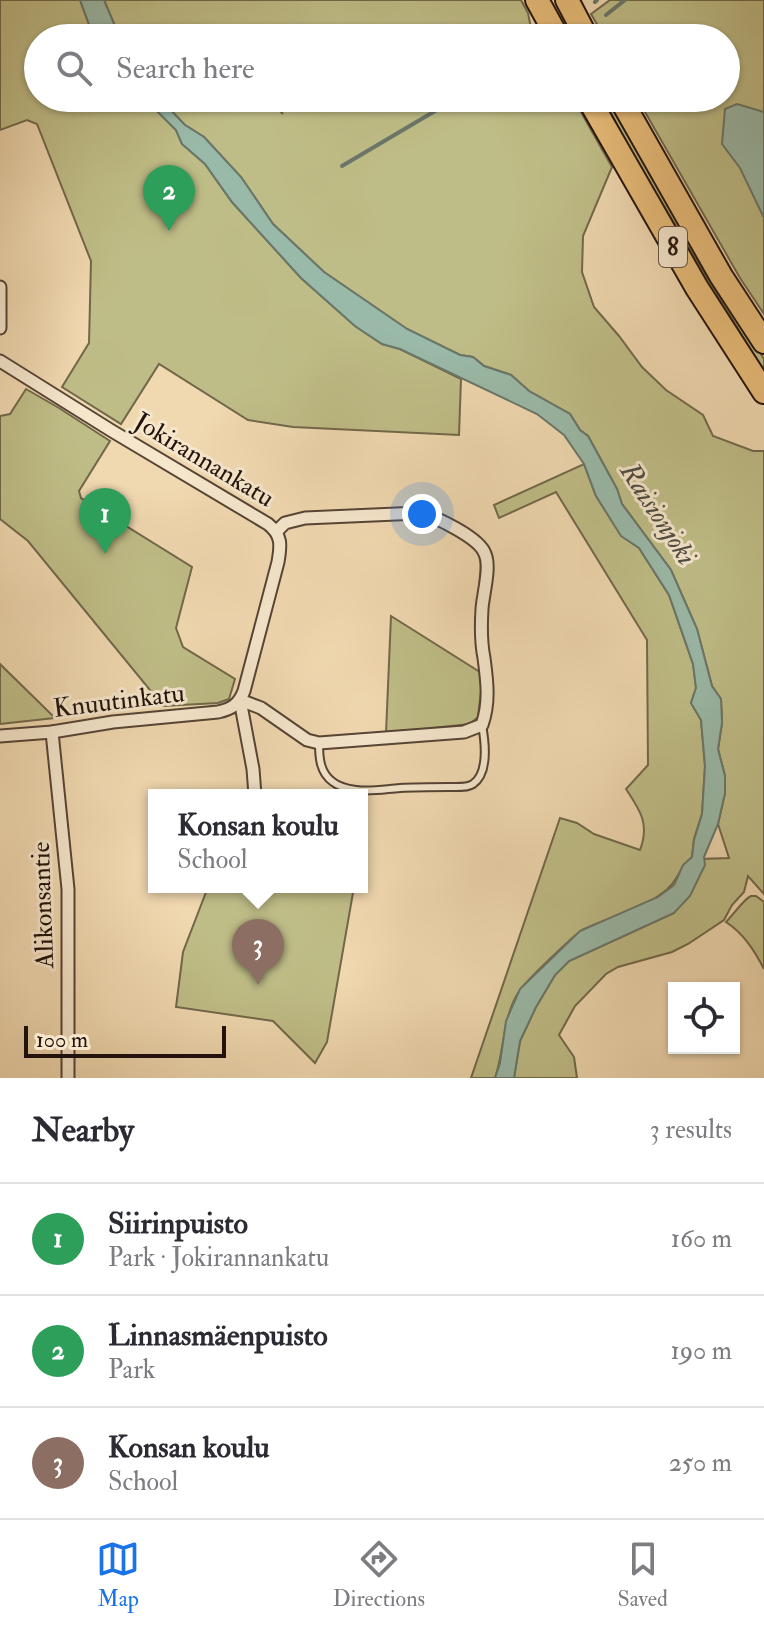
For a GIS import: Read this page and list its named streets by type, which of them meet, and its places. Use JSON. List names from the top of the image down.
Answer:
{
  "streets": {
    "highway": ["8"],
    "street": ["Jokirannankatu", "Knuutinkatu", "Alikonsantie"]
  },
  "crossings": [
    ["Jokirannankatu", "Knuutinkatu"],
    ["Knuutinkatu", "Alikonsantie"]
  ],
  "water": ["Raisionjoki"],
  "scale_bar": "100 m",
  "page": {
    "search": "Search here",
    "pins": ["2", "1", "3"],
    "popup": ["Konsan koulu", "School"],
    "scale": "100 m",
    "heading": ["Nearby", "3 results"],
    "list": [
      {
        "mark": "1",
        "name": "Siirinpuisto",
        "note": "Park · Jokirannankatu",
        "value": "160 m"
      },
      {
        "mark": "2",
        "name": "Linnasmäenpuisto",
        "note": "Park",
        "value": "190 m"
      },
      {
        "mark": "3",
        "name": "Konsan koulu",
        "note": "School",
        "value": "250 m"
      }
    ],
    "nav": ["Map", "Directions", "Saved"]
  }
}
